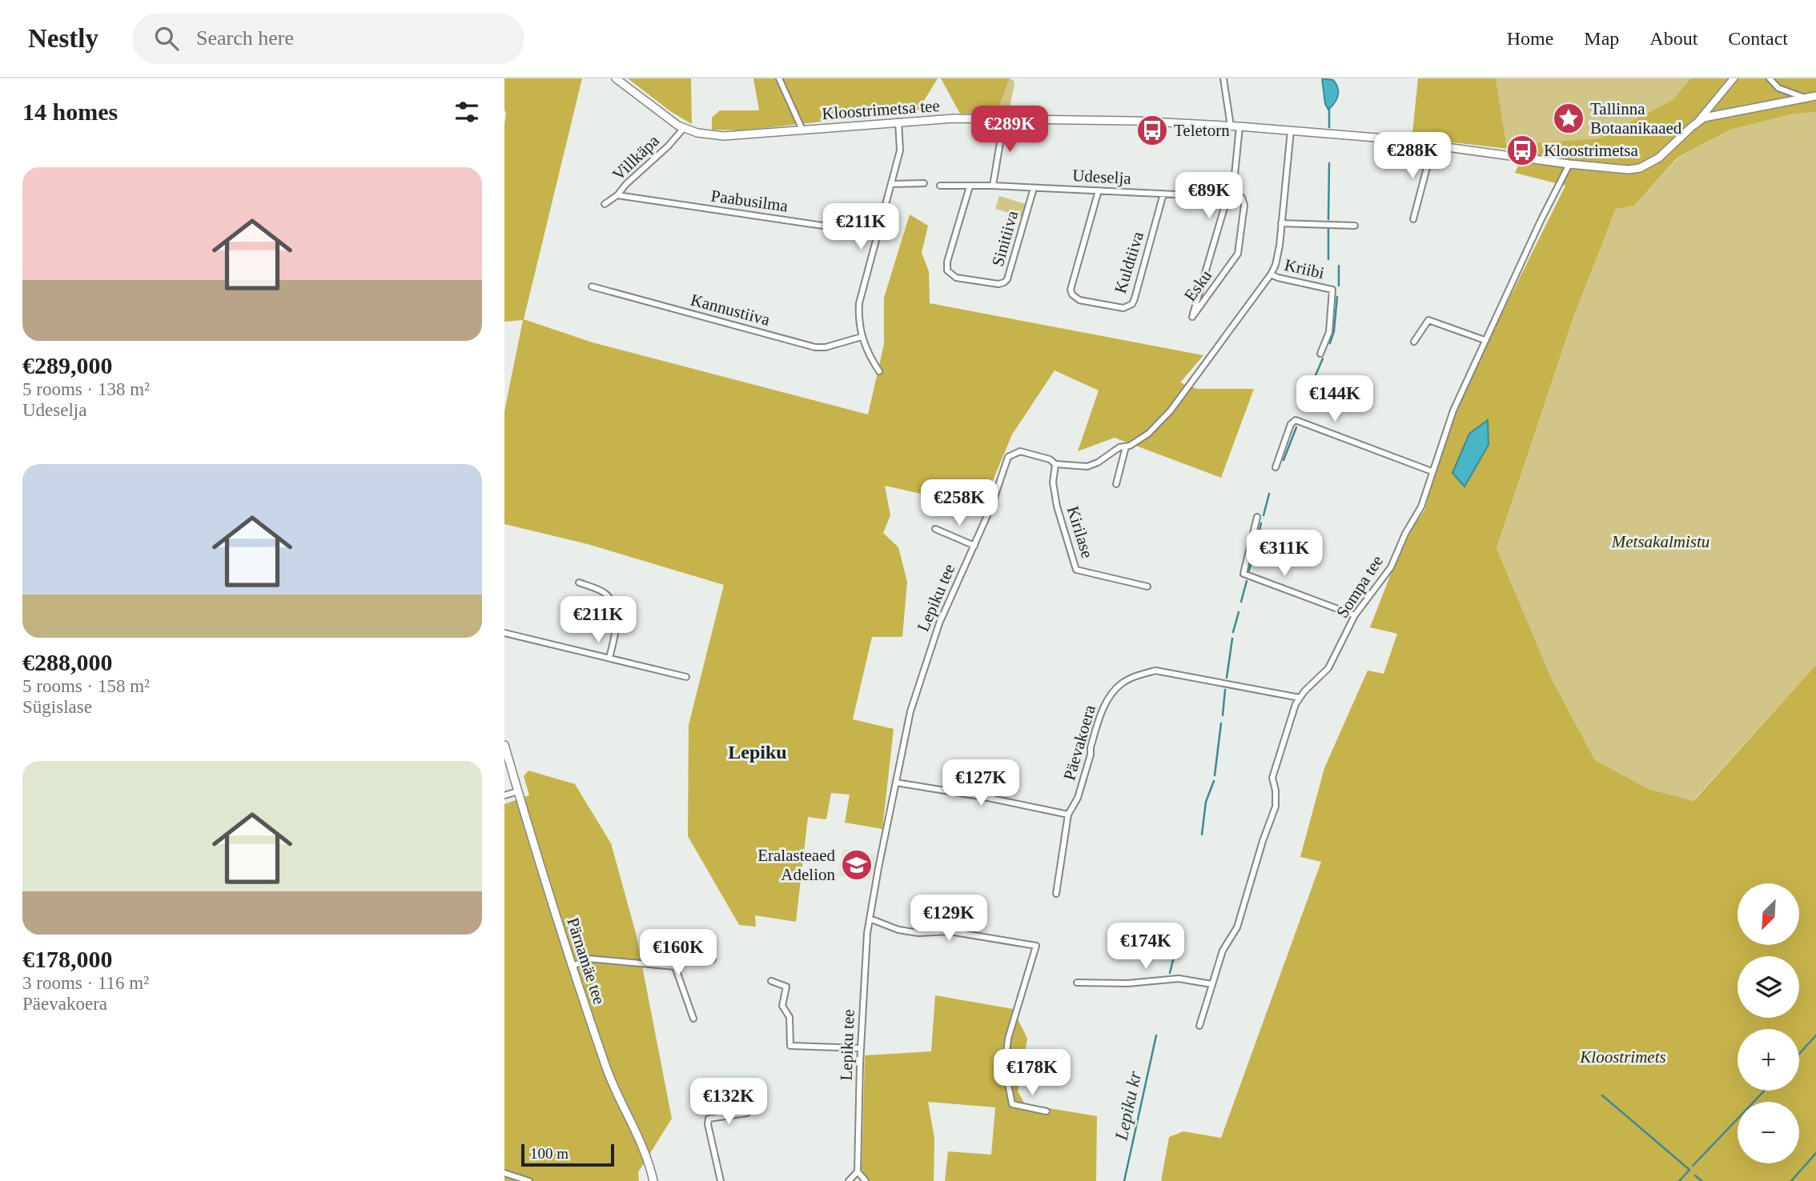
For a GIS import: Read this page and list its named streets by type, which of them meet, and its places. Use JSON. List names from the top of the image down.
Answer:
{
  "streets": {
    "main road": ["Kloostrimetsa tee", "Pärnamäe tee"],
    "street": [
      "Villkäpa",
      "Udeselja",
      "Paabusilma",
      "Sinitiiva",
      "Kuldtiiva",
      "Kriibi",
      "Esku",
      "Kannustiiva",
      "Kirilase",
      "Sompa tee",
      "Lepiku tee",
      "Päevakoera"
    ]
  },
  "crossings": [
    ["Kloostrimetsa tee", "Villkäpa"],
    ["Kloostrimetsa tee", "Esku"],
    ["Kloostrimetsa tee", "Sompa tee"],
    ["Kloostrimetsa tee", "Lepiku tee"],
    ["Villkäpa", "Paabusilma"],
    ["Udeselja", "Sinitiiva"],
    ["Udeselja", "Kuldtiiva"],
    ["Udeselja", "Esku"],
    ["Kriibi", "Lepiku tee"],
    ["Kirilase", "Lepiku tee"],
    ["Sompa tee", "Päevakoera"]
  ],
  "districts": ["Lepiku"],
  "water": ["Lepiku kr"],
  "parks": ["Metsakalmistu", "Kloostrimets"],
  "places": {
    "place": ["Tallinna Botaanikaaed"],
    "bus stop": ["Teletorn", "Kloostrimetsa"],
    "school or university": ["Eralasteaed Adelion"]
  },
  "scale_bar": "100 m",
  "north": "bottom left",
  "page": {
    "header": "Nestly",
    "search": "Search here",
    "nav": [
      "Home",
      "Map",
      "About",
      "Contact"
    ],
    "heading": "14 homes",
    "price": [
      "€289K",
      "€288K",
      "€89K",
      "€211K",
      "€144K",
      "€258K",
      "€311K",
      "€211K",
      "€127K",
      "€129K",
      "€174K",
      "€160K",
      "€178K",
      "€132K"
    ],
    "list": [
      {
        "name": "€289,000",
        "note": "5 rooms · 138 m² · Udeselja"
      },
      {
        "name": "€288,000",
        "note": "5 rooms · 158 m² · Sügislase"
      },
      {
        "name": "€178,000",
        "note": "3 rooms · 116 m² · Päevakoera"
      }
    ],
    "map_buttons": ["+", "−"],
    "scale": "100 m"
  }
}
